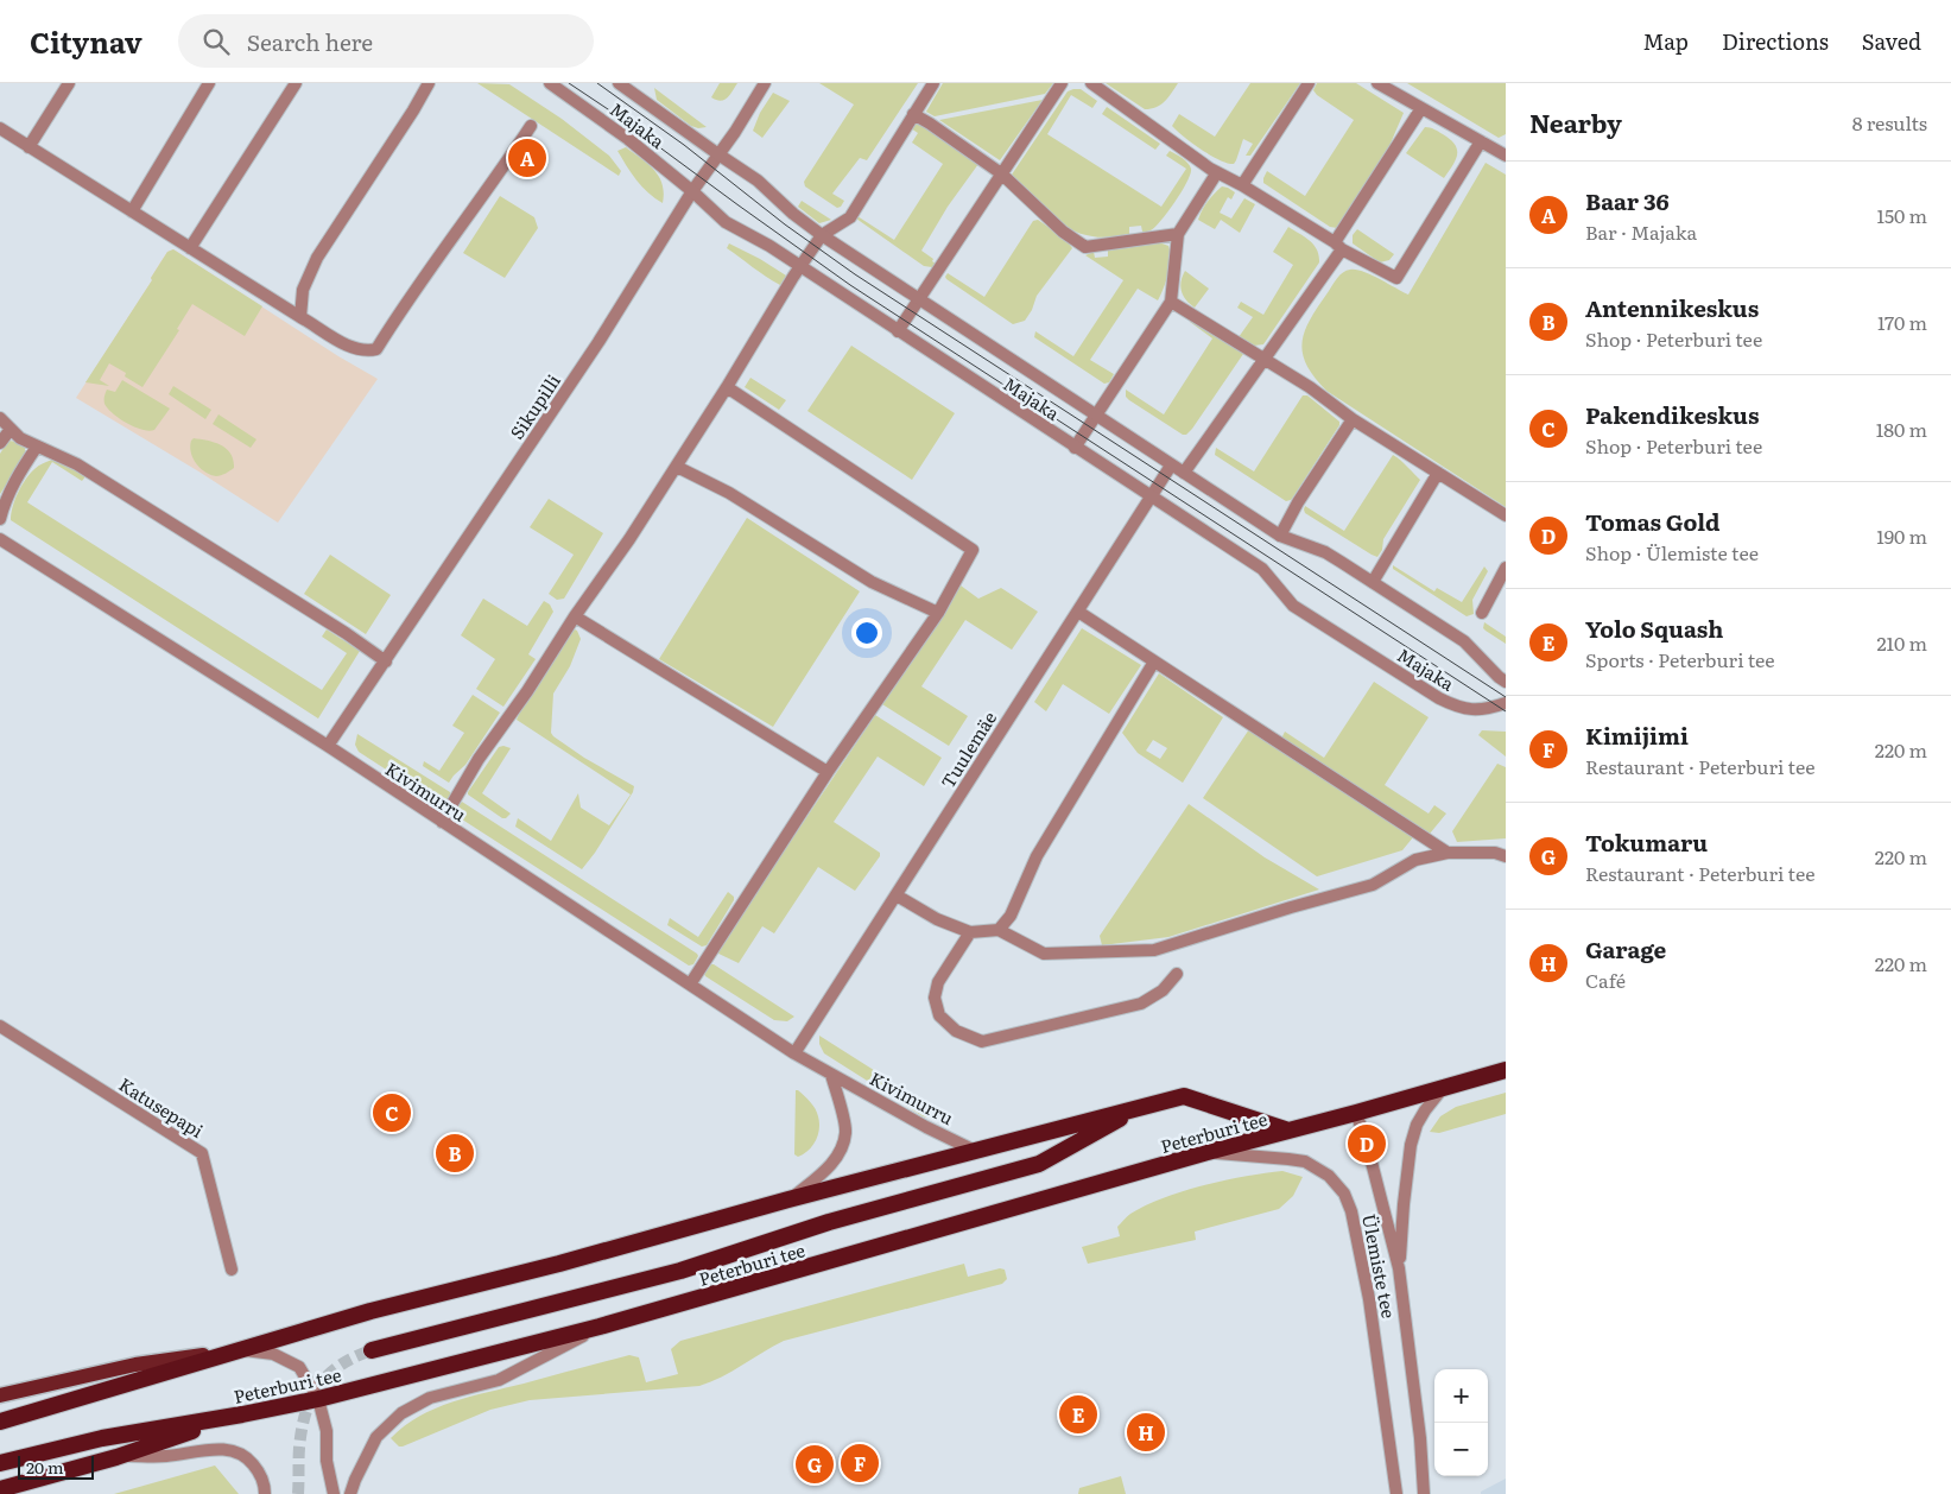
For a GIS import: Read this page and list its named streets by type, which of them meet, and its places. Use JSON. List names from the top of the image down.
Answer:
{
  "streets": {
    "highway": ["Peterburi tee"],
    "street": [
      "Majaka",
      "Sikupilli",
      "Tuulemäe",
      "Kivimurru",
      "Katusepapi",
      "Ülemiste tee"
    ]
  },
  "crossings": [
    ["Majaka", "Sikupilli"],
    ["Majaka", "Tuulemäe"],
    ["Sikupilli", "Kivimurru"],
    ["Tuulemäe", "Kivimurru"],
    ["Peterburi tee", "Ülemiste tee"]
  ],
  "scale_bar": "20 m",
  "page": {
    "header": "Citynav",
    "search": "Search here",
    "nav": ["Map", "Directions", "Saved"],
    "heading": ["Nearby", "8 results"],
    "pins": [
      "A",
      "C",
      "D",
      "B",
      "E",
      "H",
      "F",
      "G"
    ],
    "list": [
      {
        "mark": "A",
        "name": "Baar 36",
        "note": "Bar · Majaka",
        "value": "150 m"
      },
      {
        "mark": "B",
        "name": "Antennikeskus",
        "note": "Shop · Peterburi tee",
        "value": "170 m"
      },
      {
        "mark": "C",
        "name": "Pakendikeskus",
        "note": "Shop · Peterburi tee",
        "value": "180 m"
      },
      {
        "mark": "D",
        "name": "Tomas Gold",
        "note": "Shop · Ülemiste tee",
        "value": "190 m"
      },
      {
        "mark": "E",
        "name": "Yolo Squash",
        "note": "Sports · Peterburi tee",
        "value": "210 m"
      },
      {
        "mark": "F",
        "name": "Kimijimi",
        "note": "Restaurant · Peterburi tee",
        "value": "220 m"
      },
      {
        "mark": "G",
        "name": "Tokumaru",
        "note": "Restaurant · Peterburi tee",
        "value": "220 m"
      },
      {
        "mark": "H",
        "name": "Garage",
        "note": "Café",
        "value": "220 m"
      }
    ],
    "map_buttons": ["+", "−"],
    "scale": "20 m"
  }
}
